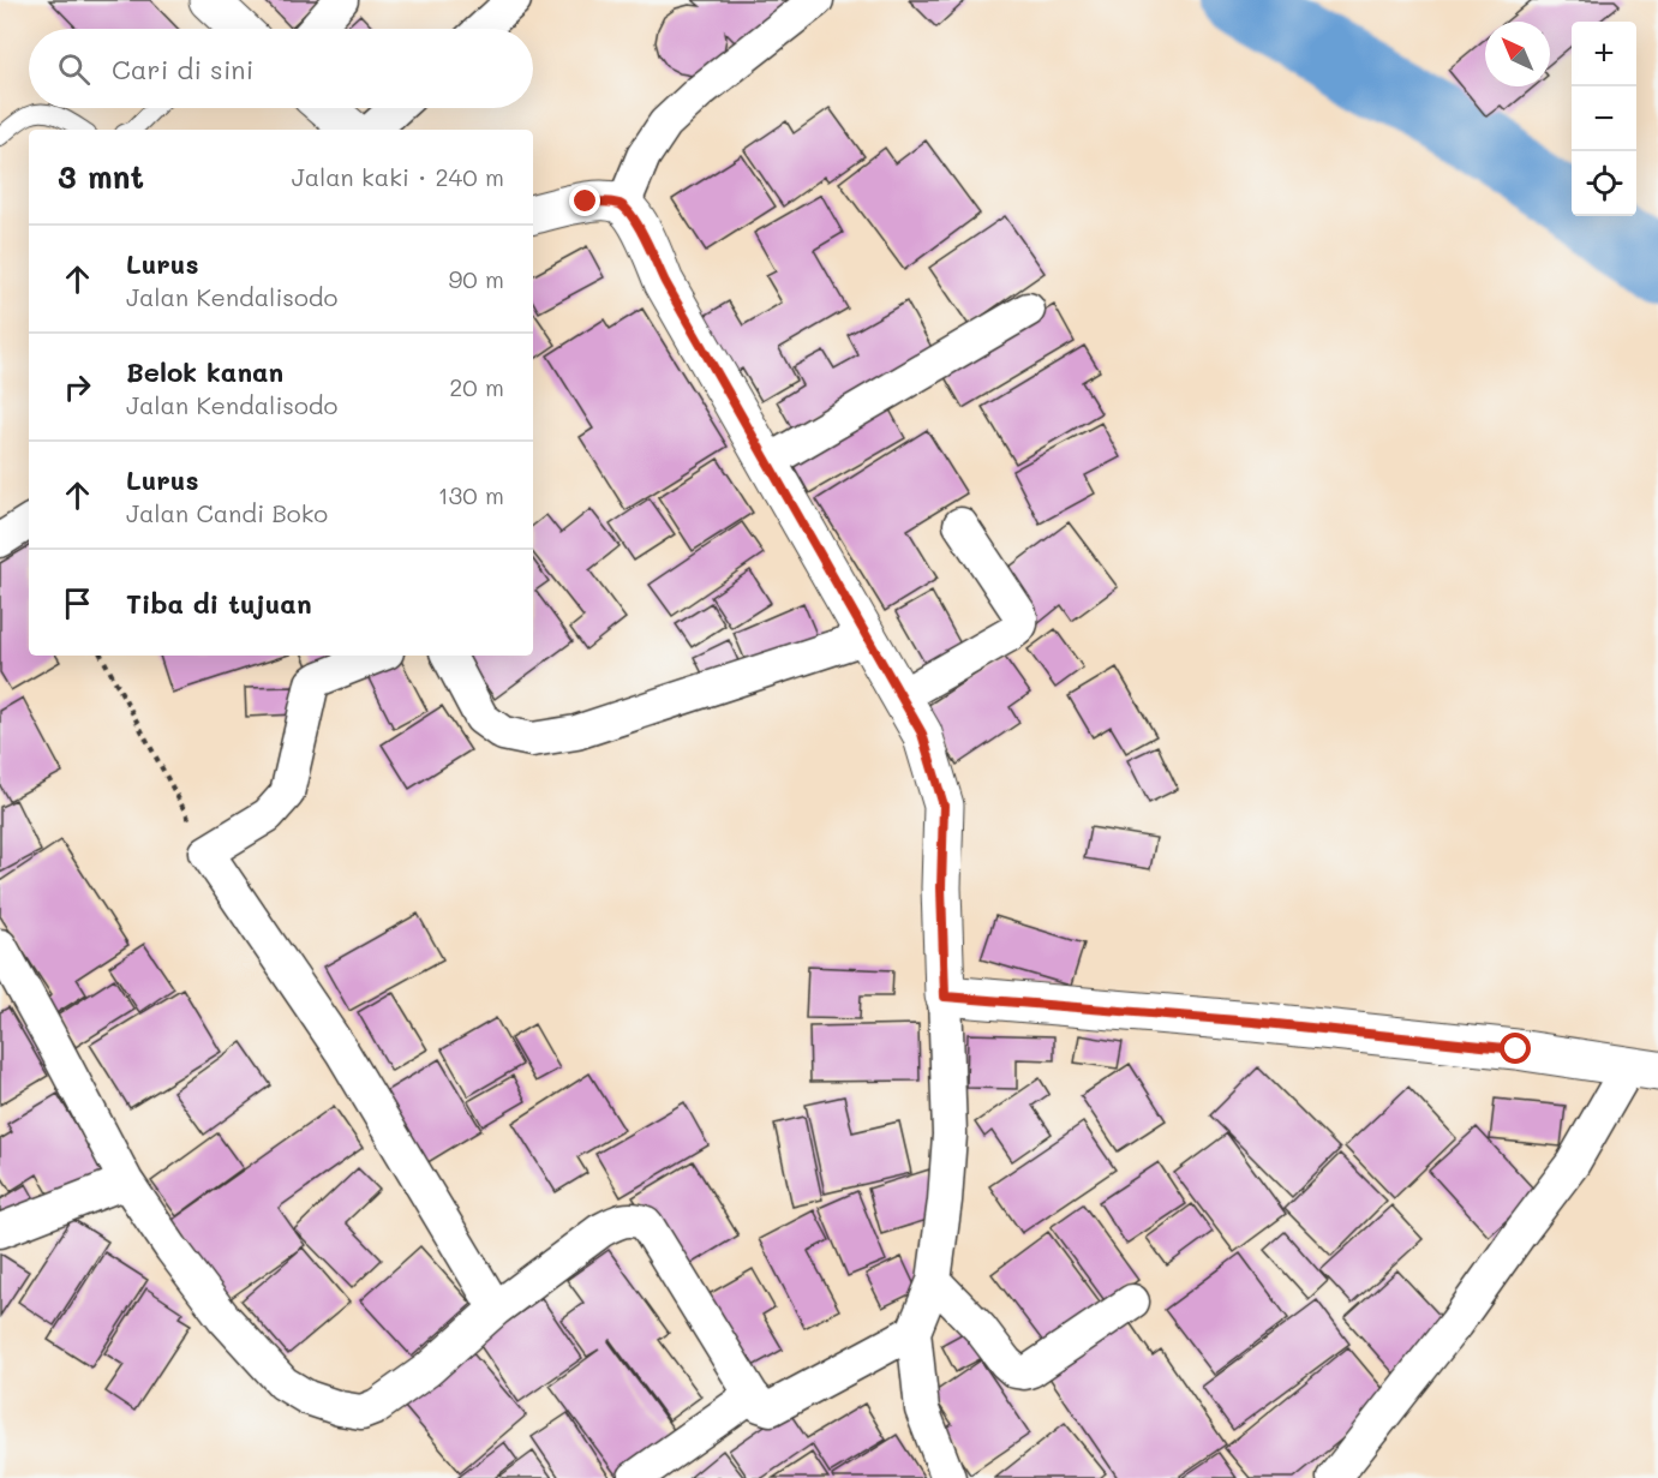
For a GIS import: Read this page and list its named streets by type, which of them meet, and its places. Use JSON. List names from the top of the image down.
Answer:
{
  "north": "top left",
  "page": {
    "map_buttons": ["+", "−"],
    "search": "Cari di sini",
    "heading": ["3 mnt", "Jalan kaki · 240 m"],
    "list": [
      ["Lurus", "Jalan Kendalisodo", "90 m"],
      ["Belok kanan", "Jalan Kendalisodo", "20 m"],
      ["Lurus", "Jalan Candi Boko", "130 m"],
      "Tiba di tujuan"
    ]
  }
}
